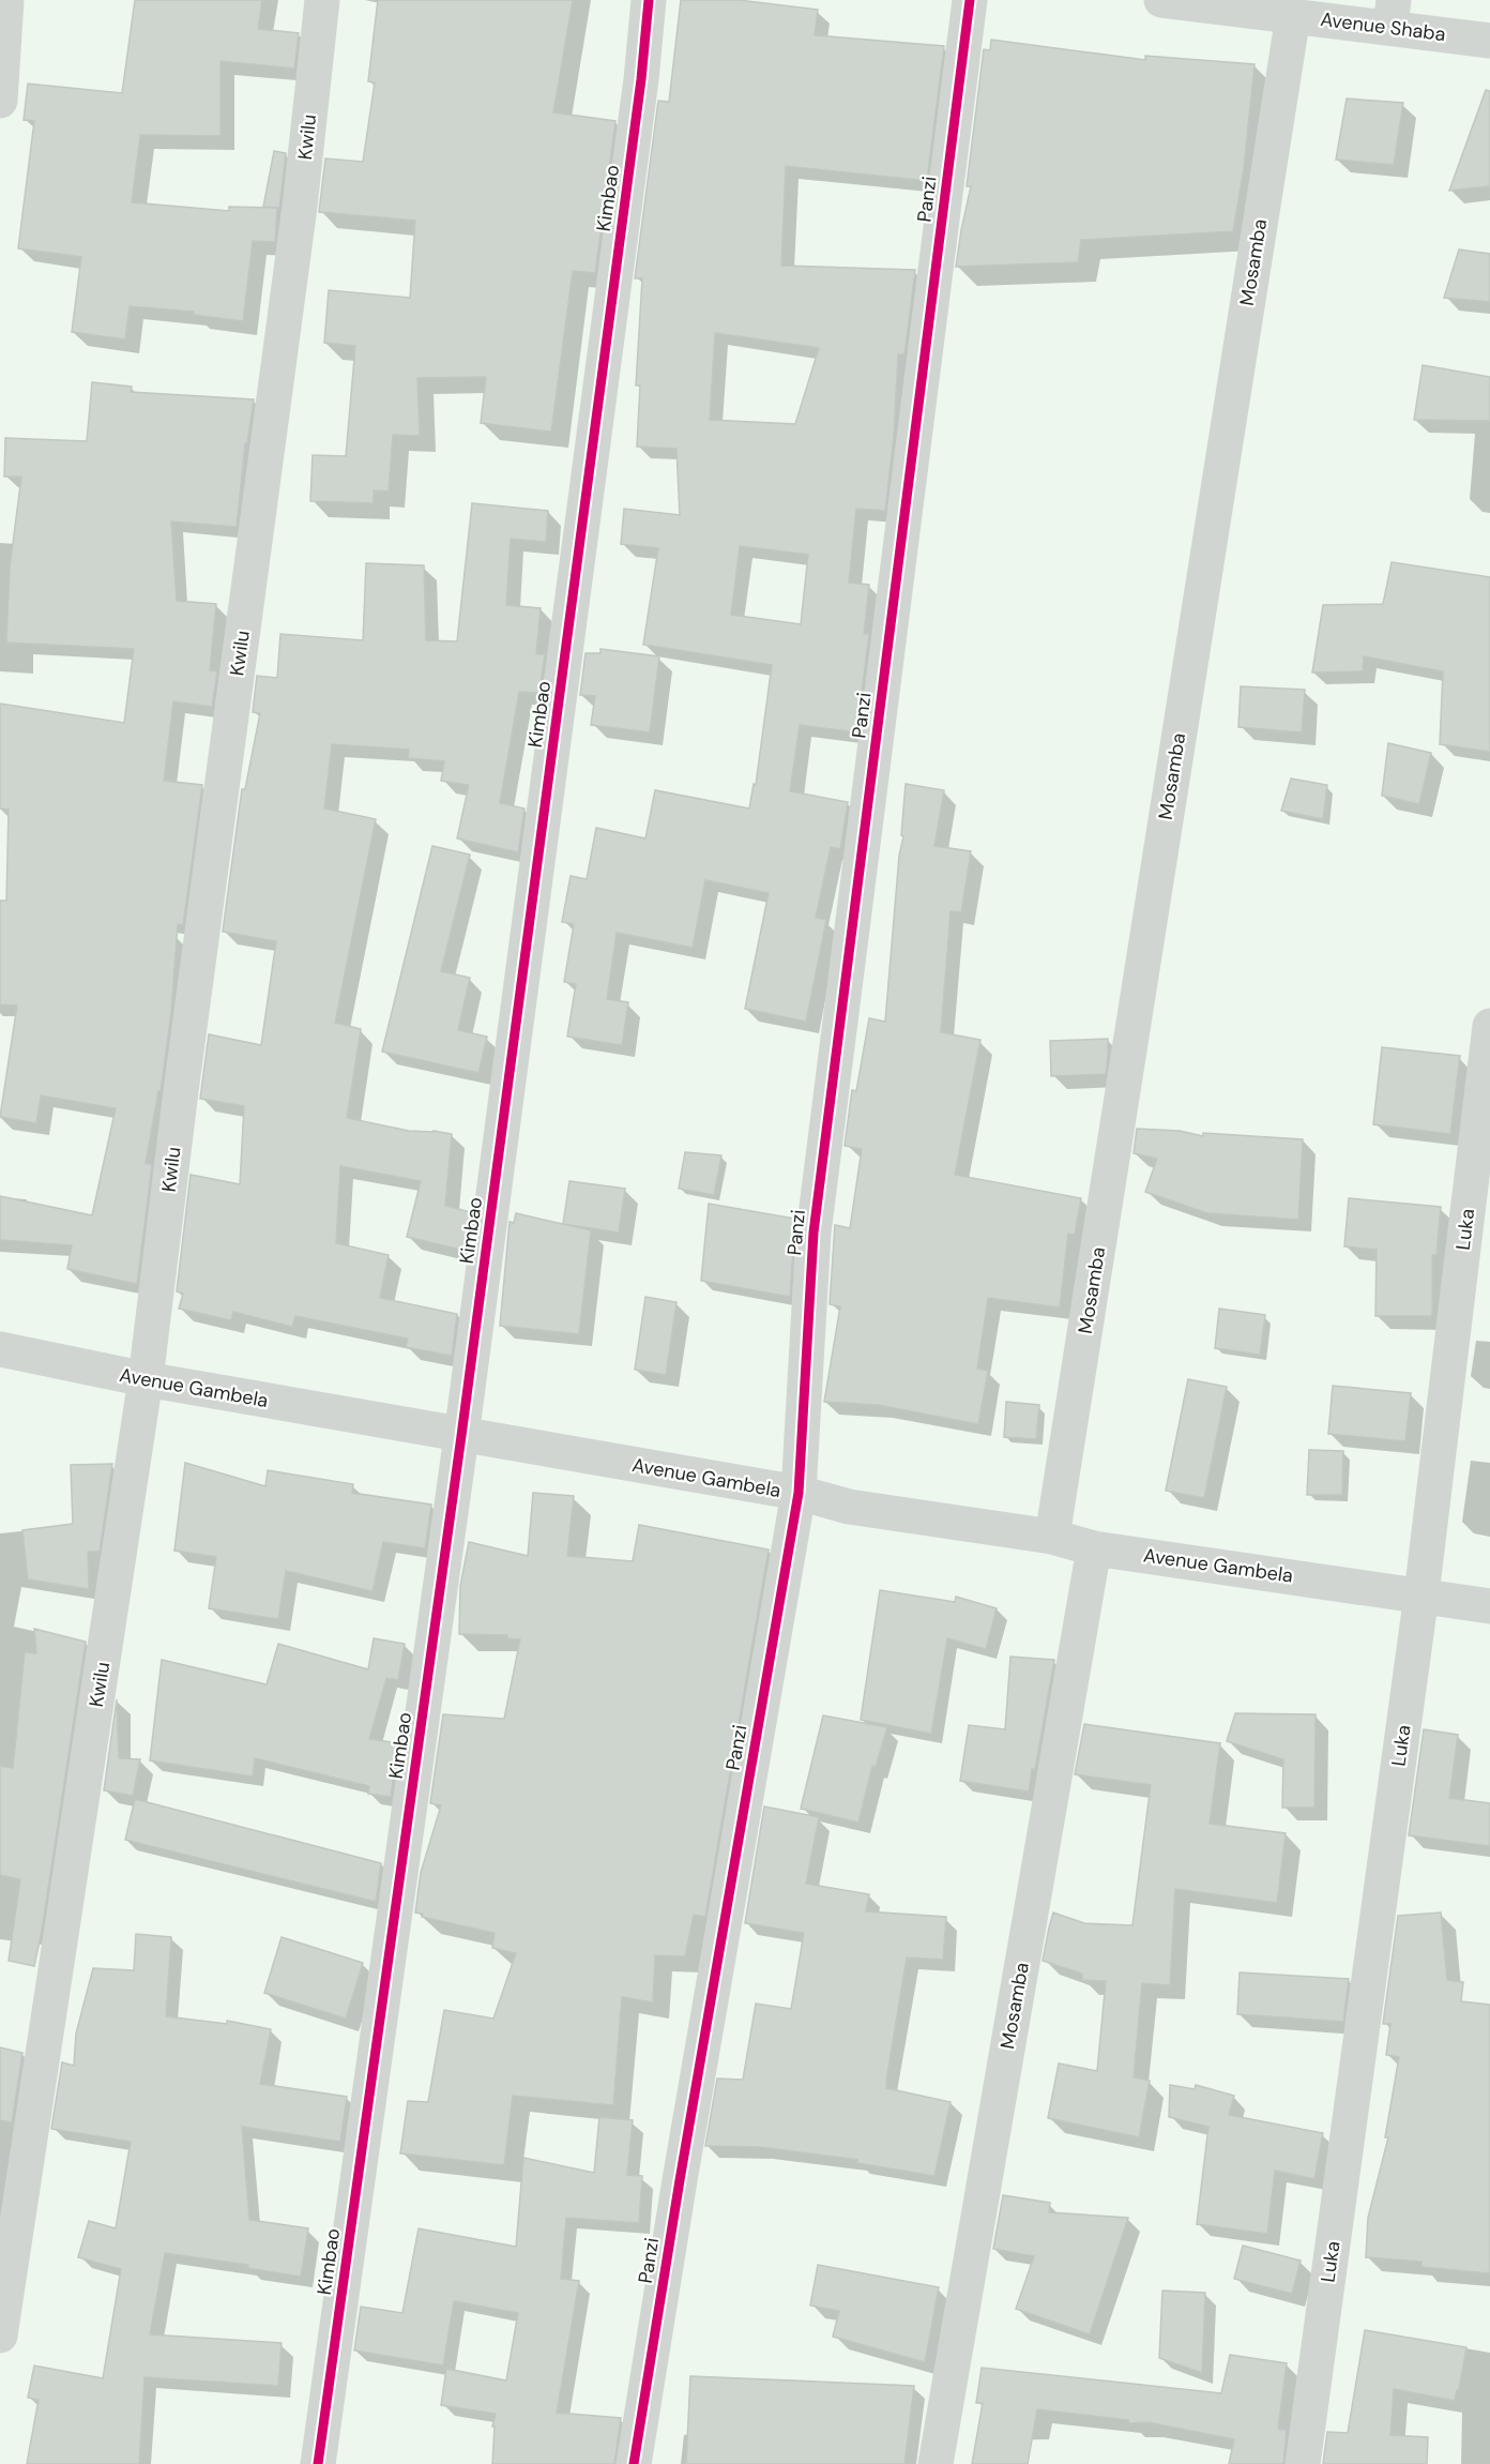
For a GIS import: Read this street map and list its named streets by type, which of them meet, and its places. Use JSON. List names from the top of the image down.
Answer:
{
  "streets": {
    "street": [
      "Avenue Shaba",
      "Kwilu",
      "Kimbao",
      "Panzi",
      "Mosamba",
      "Luka",
      "Avenue Gambela"
    ]
  },
  "crossings": [
    ["Avenue Shaba", "Mosamba"],
    ["Kwilu", "Avenue Gambela"],
    ["Kimbao", "Avenue Gambela"],
    ["Panzi", "Avenue Gambela"],
    ["Mosamba", "Avenue Gambela"],
    ["Luka", "Avenue Gambela"]
  ]
}
